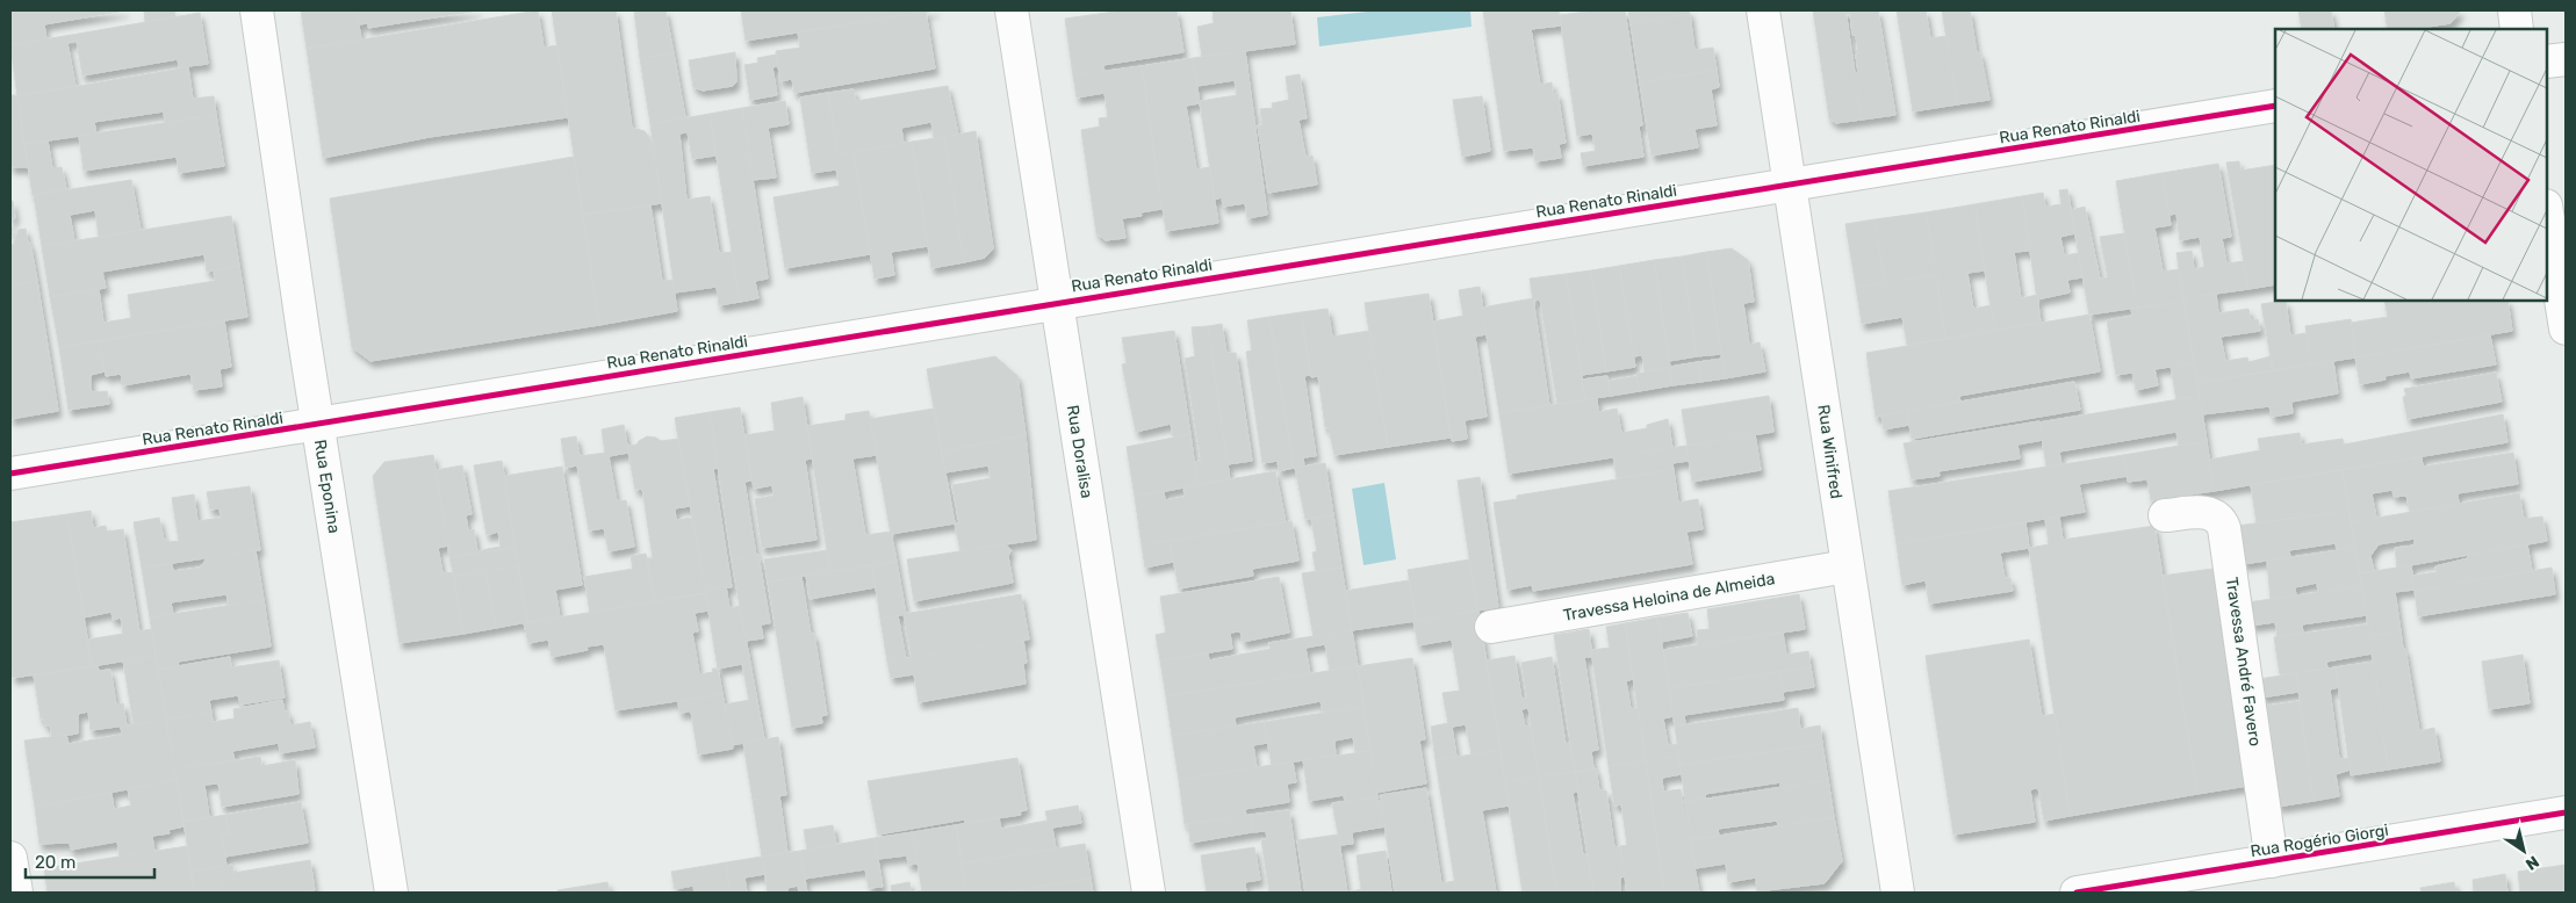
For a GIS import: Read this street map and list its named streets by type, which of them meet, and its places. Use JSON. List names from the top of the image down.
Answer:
{
  "streets": {
    "street": [
      "Rua Renato Rinaldi",
      "Rua Doralisa",
      "Rua Winifred",
      "Rua Eponina",
      "Travessa Heloina de Almeida",
      "Travessa André Favero",
      "Rua Rogério Giorgi"
    ]
  },
  "crossings": [
    ["Rua Renato Rinaldi", "Rua Doralisa"],
    ["Rua Renato Rinaldi", "Rua Winifred"],
    ["Rua Renato Rinaldi", "Rua Eponina"],
    ["Rua Winifred", "Travessa Heloina de Almeida"],
    ["Travessa André Favero", "Rua Rogério Giorgi"]
  ],
  "scale_bar": "20 m",
  "north": "bottom right"
}
